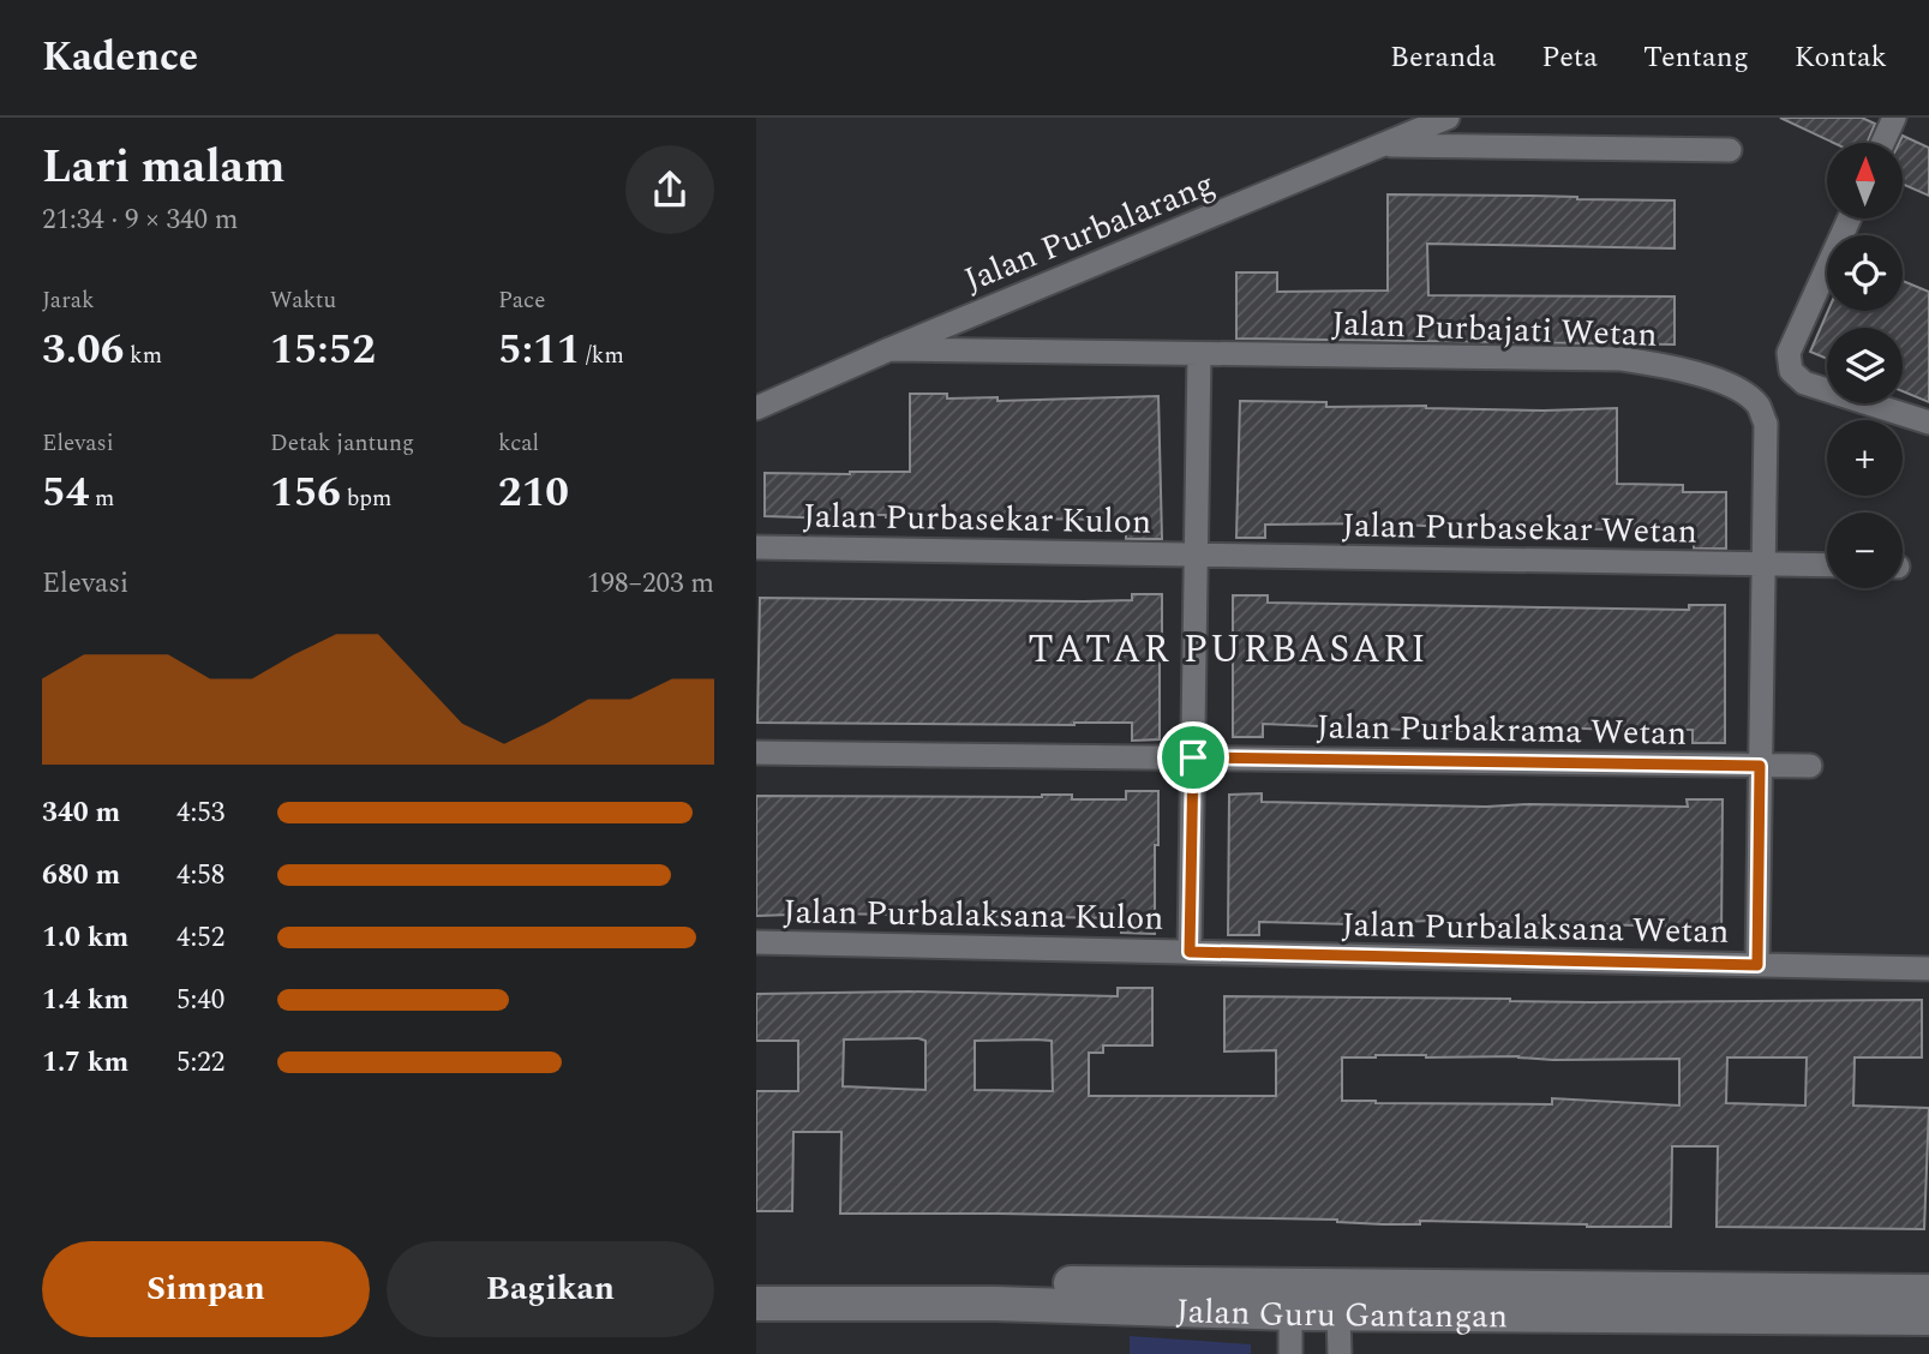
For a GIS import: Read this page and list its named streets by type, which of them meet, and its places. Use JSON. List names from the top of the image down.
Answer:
{
  "streets": {
    "street": [
      "Jalan Purbalarang",
      "Jalan Purbajati Wetan",
      "Jalan Purbasekar Kulon",
      "Jalan Purbasekar Wetan",
      "Jalan Purbakrama Wetan",
      "Jalan Purbalaksana Kulon",
      "Jalan Purbalaksana Wetan",
      "Jalan Guru Gantangan"
    ]
  },
  "crossings": [
    ["Jalan Purbalarang", "Jalan Purbajati Wetan"],
    ["Jalan Purbajati Wetan", "Jalan Purbasekar Wetan"],
    ["Jalan Purbasekar Kulon", "Jalan Purbasekar Wetan"],
    ["Jalan Purbalaksana Kulon", "Jalan Purbalaksana Wetan"]
  ],
  "districts": ["TATAR PURBASARI"],
  "north": "top",
  "page": {
    "header": "Kadence",
    "nav": [
      "Beranda",
      "Peta",
      "Tentang",
      "Kontak"
    ],
    "heading": ["Lari malam", "21:34 · 9 × 340 m"],
    "map_buttons": ["+", "−"],
    "stats": [
      ["Jarak", "3.06 km"],
      ["Waktu", "15:52"],
      ["Pace", "5:11 /km"],
      ["Elevasi", "54 m"],
      ["Detak jantung", "156 bpm"],
      ["kcal", "210"]
    ],
    "chart": ["Elevasi", "198–203 m"],
    "list": [
      {
        "name": "340 m",
        "note": "4:53"
      },
      {
        "name": "680 m",
        "note": "4:58"
      },
      {
        "name": "1.0 km",
        "note": "4:52"
      },
      {
        "name": "1.4 km",
        "note": "5:40"
      },
      {
        "name": "1.7 km",
        "note": "5:22"
      }
    ],
    "buttons": ["Simpan", "Bagikan"]
  }
}
